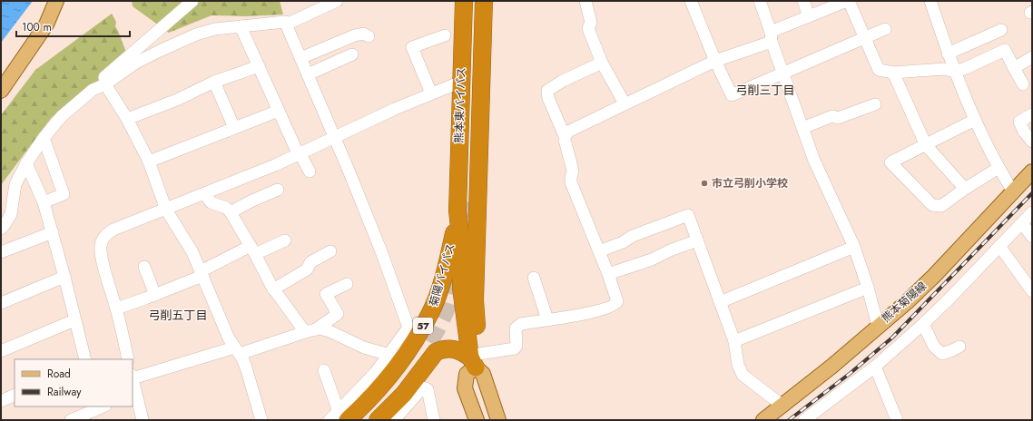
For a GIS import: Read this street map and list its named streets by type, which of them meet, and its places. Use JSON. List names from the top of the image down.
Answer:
{
  "streets": {
    "highway": ["熊本東バイパス", "菊陽バイパス", "57"],
    "main road": ["熊本菊陽線"]
  },
  "crossings": [
    ["熊本東バイパス", "菊陽バイパス"]
  ],
  "districts": ["弓削三丁目", "弓削五丁目"],
  "places": ["市立弓削小学校"],
  "legend": ["Road", "Railway"],
  "scale_bar": "100 m"
}
